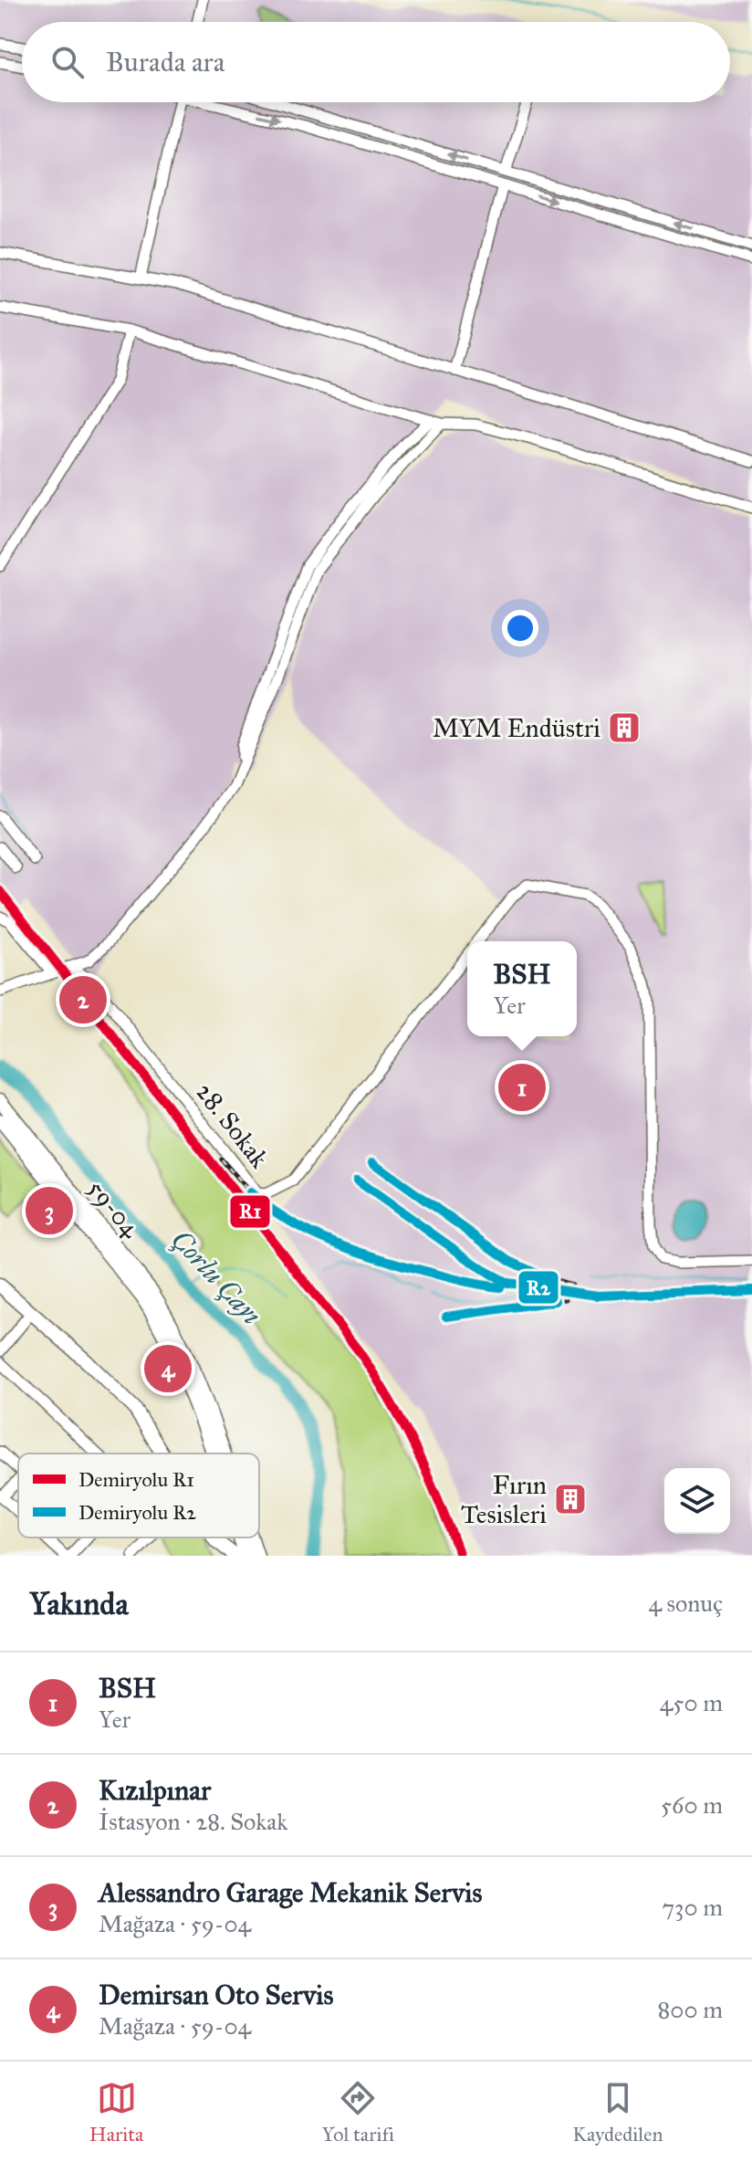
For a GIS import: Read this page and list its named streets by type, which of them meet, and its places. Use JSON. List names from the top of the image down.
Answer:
{
  "streets": {
    "main road": ["59-04"],
    "street": ["28. Sokak"]
  },
  "water": ["Çorlu Çayı"],
  "places": {
    "building": ["MYM Endüstri", "Fırın Tesisleri"]
  },
  "lines": ["rail line R1", "rail line R2"],
  "legend": ["Demiryolu R1", "Demiryolu R2"],
  "page": {
    "search": "Burada ara",
    "popup": ["BSH", "Yer"],
    "pins": [
      "2",
      "1",
      "3",
      "4"
    ],
    "heading": ["Yakında", "4 sonuç"],
    "list": [
      {
        "mark": "1",
        "name": "BSH",
        "note": "Yer",
        "value": "450 m"
      },
      {
        "mark": "2",
        "name": "Kızılpınar",
        "note": "İstasyon · 28. Sokak",
        "value": "560 m"
      },
      {
        "mark": "3",
        "name": "Alessandro Garage Mekanik Servis",
        "note": "Mağaza · 59-04",
        "value": "730 m"
      },
      {
        "mark": "4",
        "name": "Demirsan Oto Servis",
        "note": "Mağaza · 59-04",
        "value": "800 m"
      }
    ],
    "nav": ["Harita", "Yol tarifi", "Kaydedilen"]
  }
}
